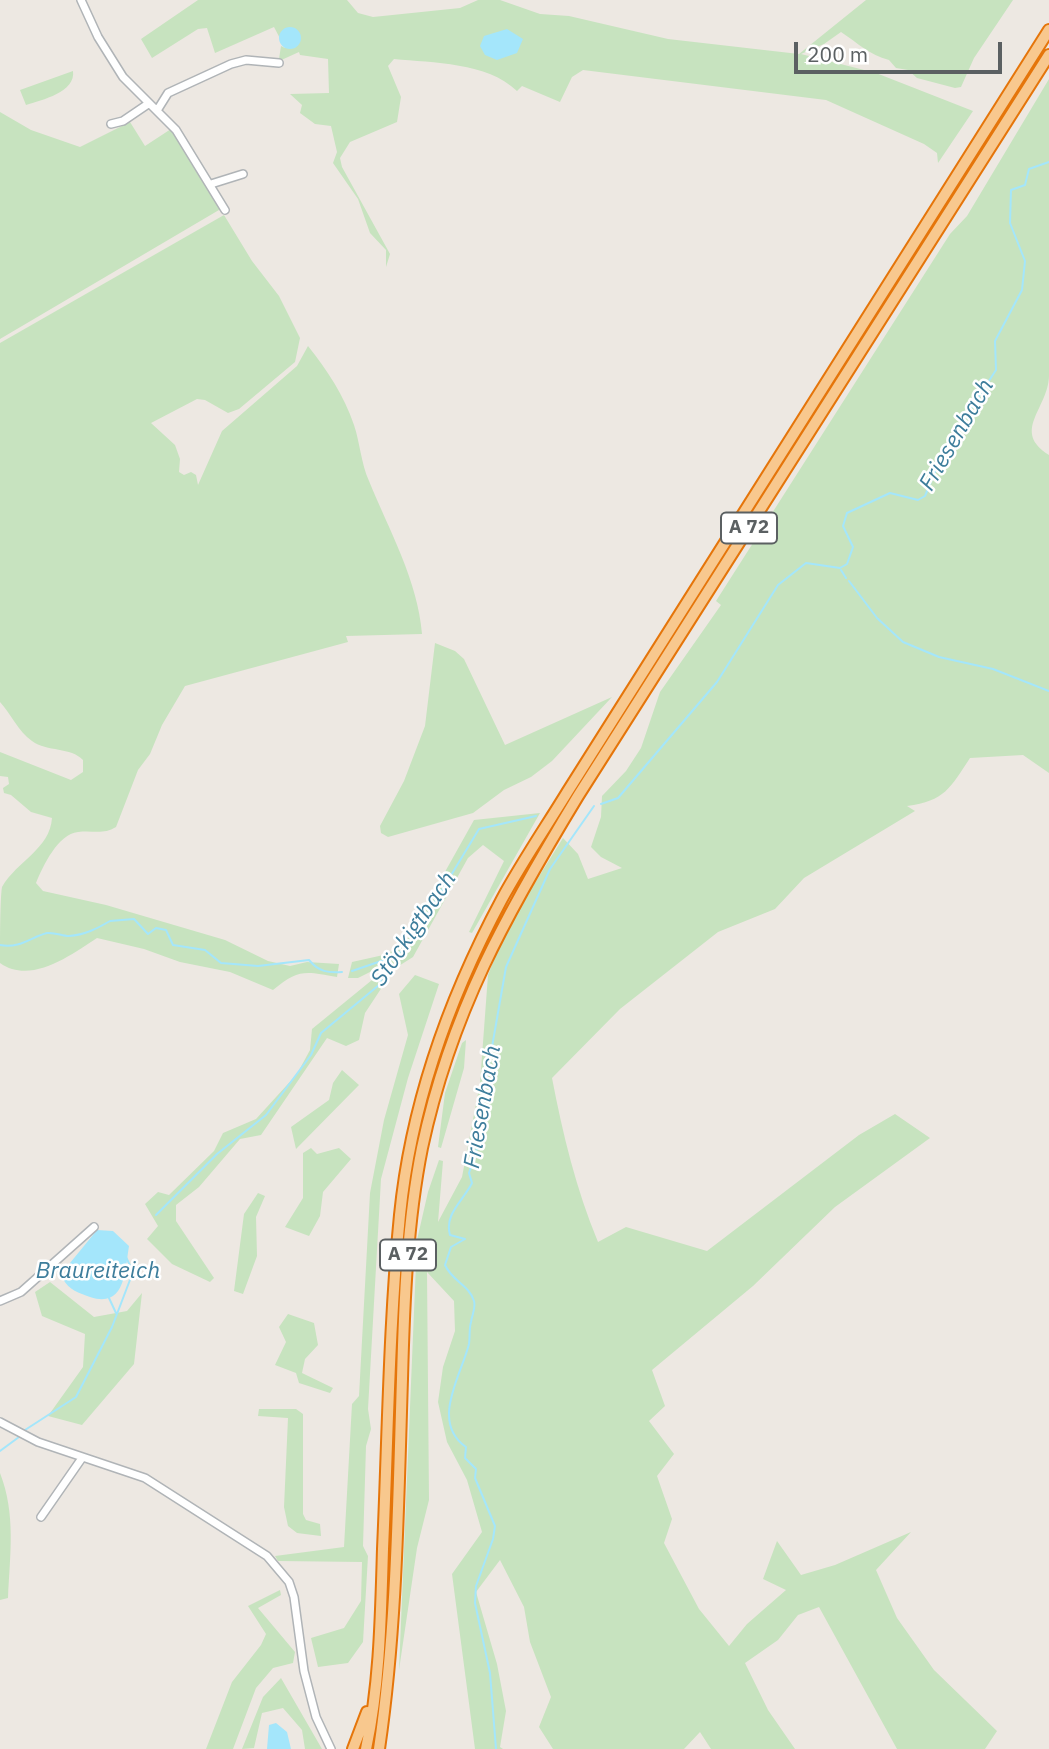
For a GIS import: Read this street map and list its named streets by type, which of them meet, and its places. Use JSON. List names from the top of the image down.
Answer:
{
  "streets": {
    "highway": ["A 72"]
  },
  "water": ["Friesenbach", "Stöckigtbach", "Braureiteich"],
  "scale_bar": "200 m"
}
